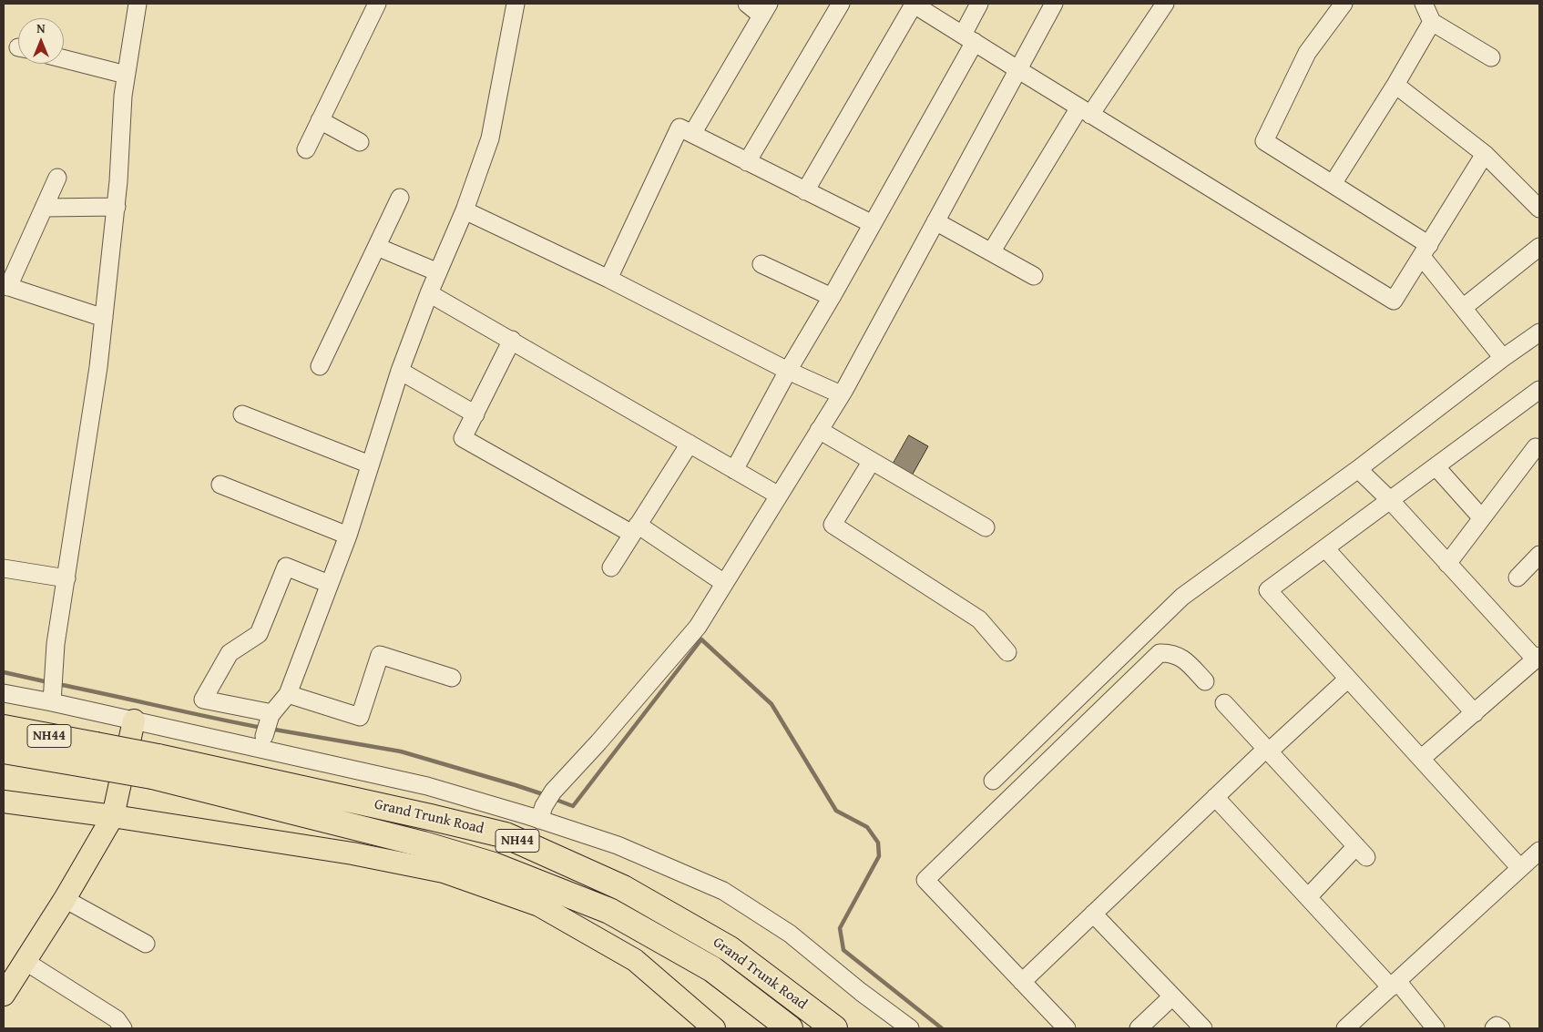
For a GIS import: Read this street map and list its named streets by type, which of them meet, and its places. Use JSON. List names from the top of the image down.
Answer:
{
  "streets": {
    "highway": ["NH44", "Grand Trunk Road"]
  },
  "north": "top"
}
